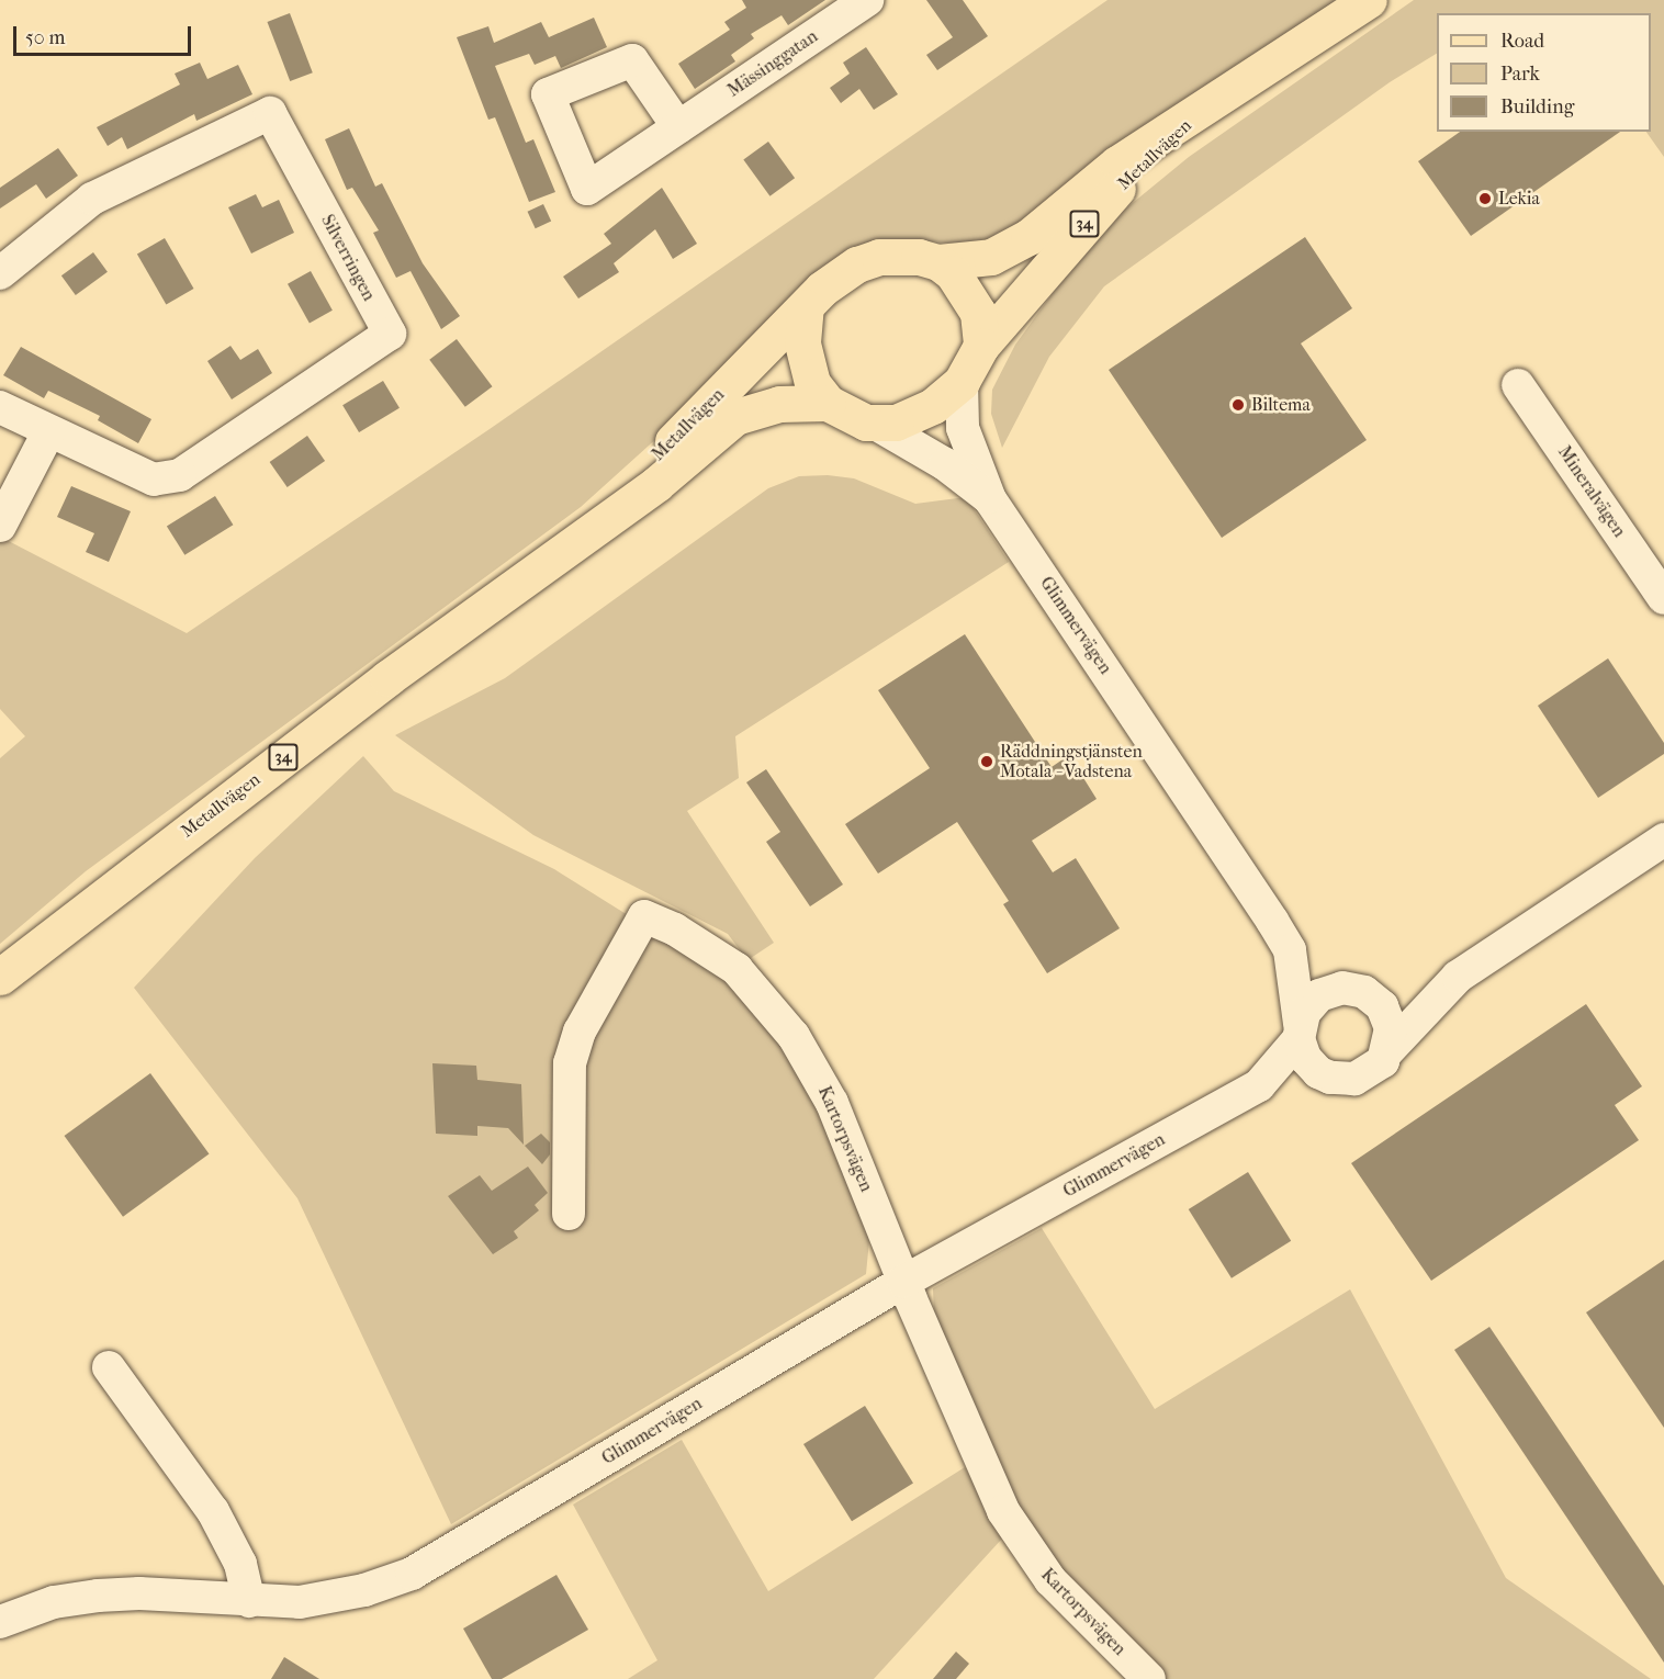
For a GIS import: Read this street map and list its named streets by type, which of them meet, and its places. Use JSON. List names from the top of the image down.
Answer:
{
  "streets": {
    "main road": ["Metallvägen", "34"],
    "street": [
      "Mässinggatan",
      "Silverringen",
      "Mineralvägen",
      "Glimmervägen",
      "Kartorpsvägen"
    ]
  },
  "crossings": [
    ["Metallvägen", "34"],
    ["Metallvägen", "Glimmervägen"],
    ["34", "Glimmervägen"],
    ["Glimmervägen", "Kartorpsvägen"]
  ],
  "places": ["Lekia", "Biltema", "Räddningstjänsten Motala - Vadstena"],
  "legend": ["Road", "Park", "Building"],
  "scale_bar": "50 m"
}
